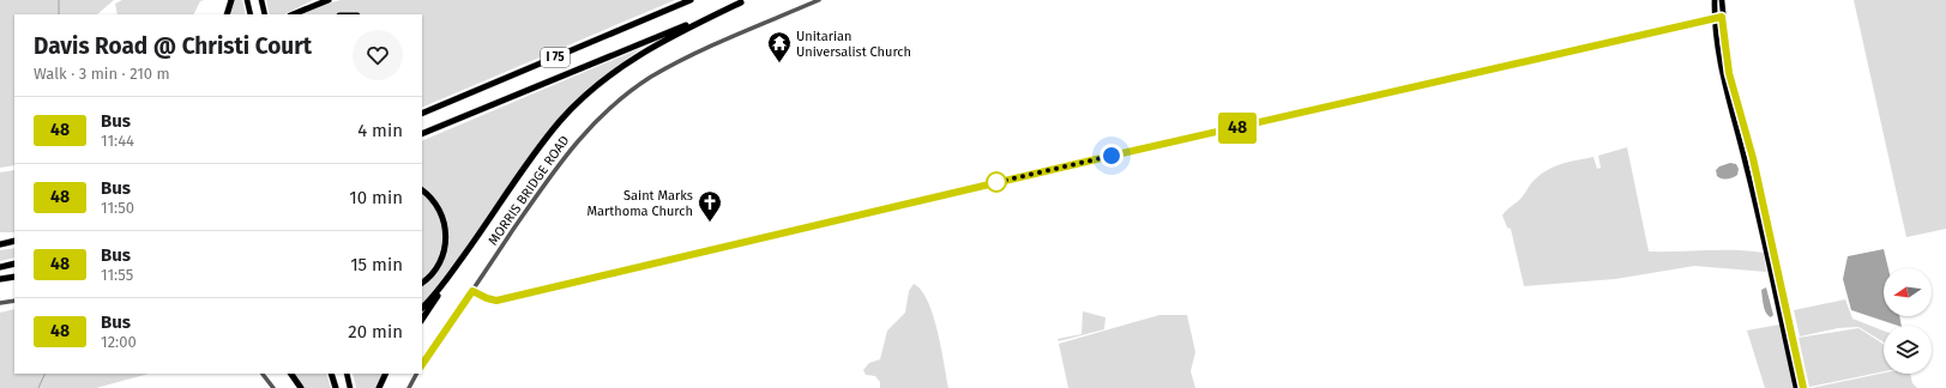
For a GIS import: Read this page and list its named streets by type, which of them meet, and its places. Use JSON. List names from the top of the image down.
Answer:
{
  "streets": {
    "highway": ["I 75"],
    "street": ["MORRIS BRIDGE ROAD"]
  },
  "places": {
    "temple": ["Unitarian Universalist Church"],
    "church": ["Saint Marks Marthoma Church"]
  },
  "lines": ["bus line 48"],
  "north": "left",
  "page": {
    "on_map": "48",
    "heading": ["Davis Road @ Christi Court", "Walk · 3 min · 210 m"],
    "list": [
      {
        "mark": "48",
        "name": "Bus",
        "note": "11:44",
        "value": "4 min"
      },
      {
        "mark": "48",
        "name": "Bus",
        "note": "11:50",
        "value": "10 min"
      },
      {
        "mark": "48",
        "name": "Bus",
        "note": "11:55",
        "value": "15 min"
      },
      {
        "mark": "48",
        "name": "Bus",
        "note": "12:00",
        "value": "20 min"
      }
    ]
  }
}
